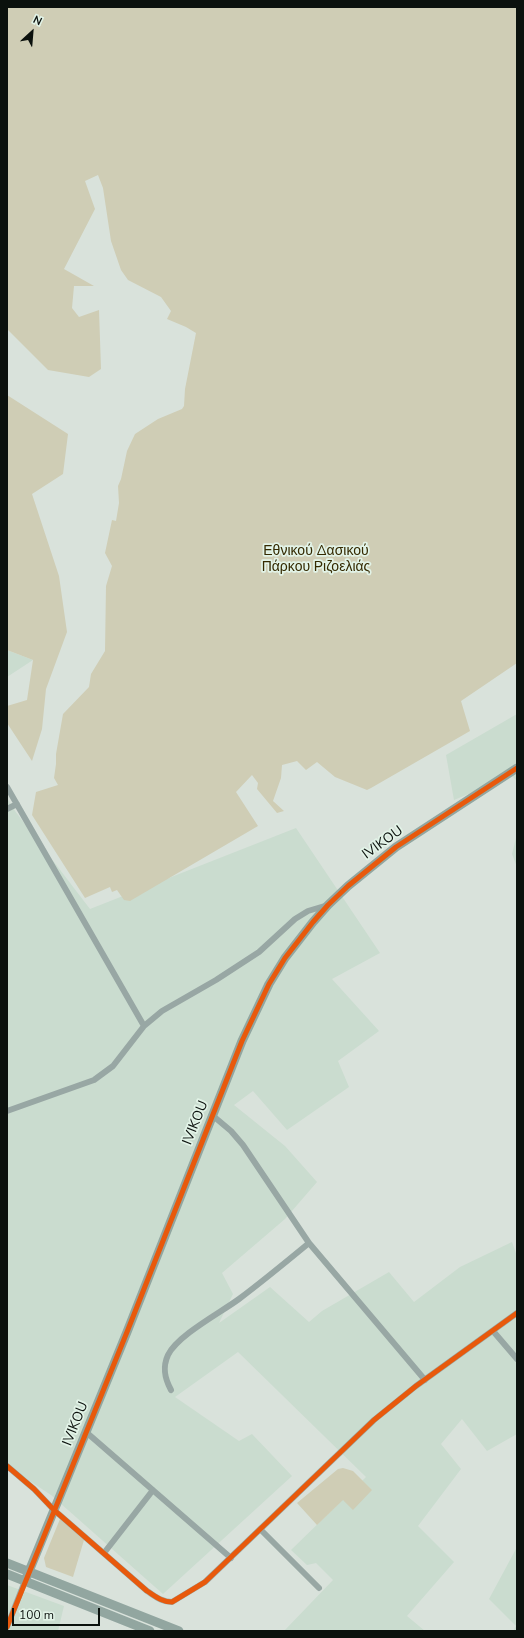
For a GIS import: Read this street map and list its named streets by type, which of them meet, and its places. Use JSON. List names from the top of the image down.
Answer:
{
  "streets": {
    "street": ["IVIKOU"]
  },
  "parks": ["Εθνικού Δασικού Πάρκου Ριζοελιάς"],
  "scale_bar": "100 m",
  "north": "top right"
}
